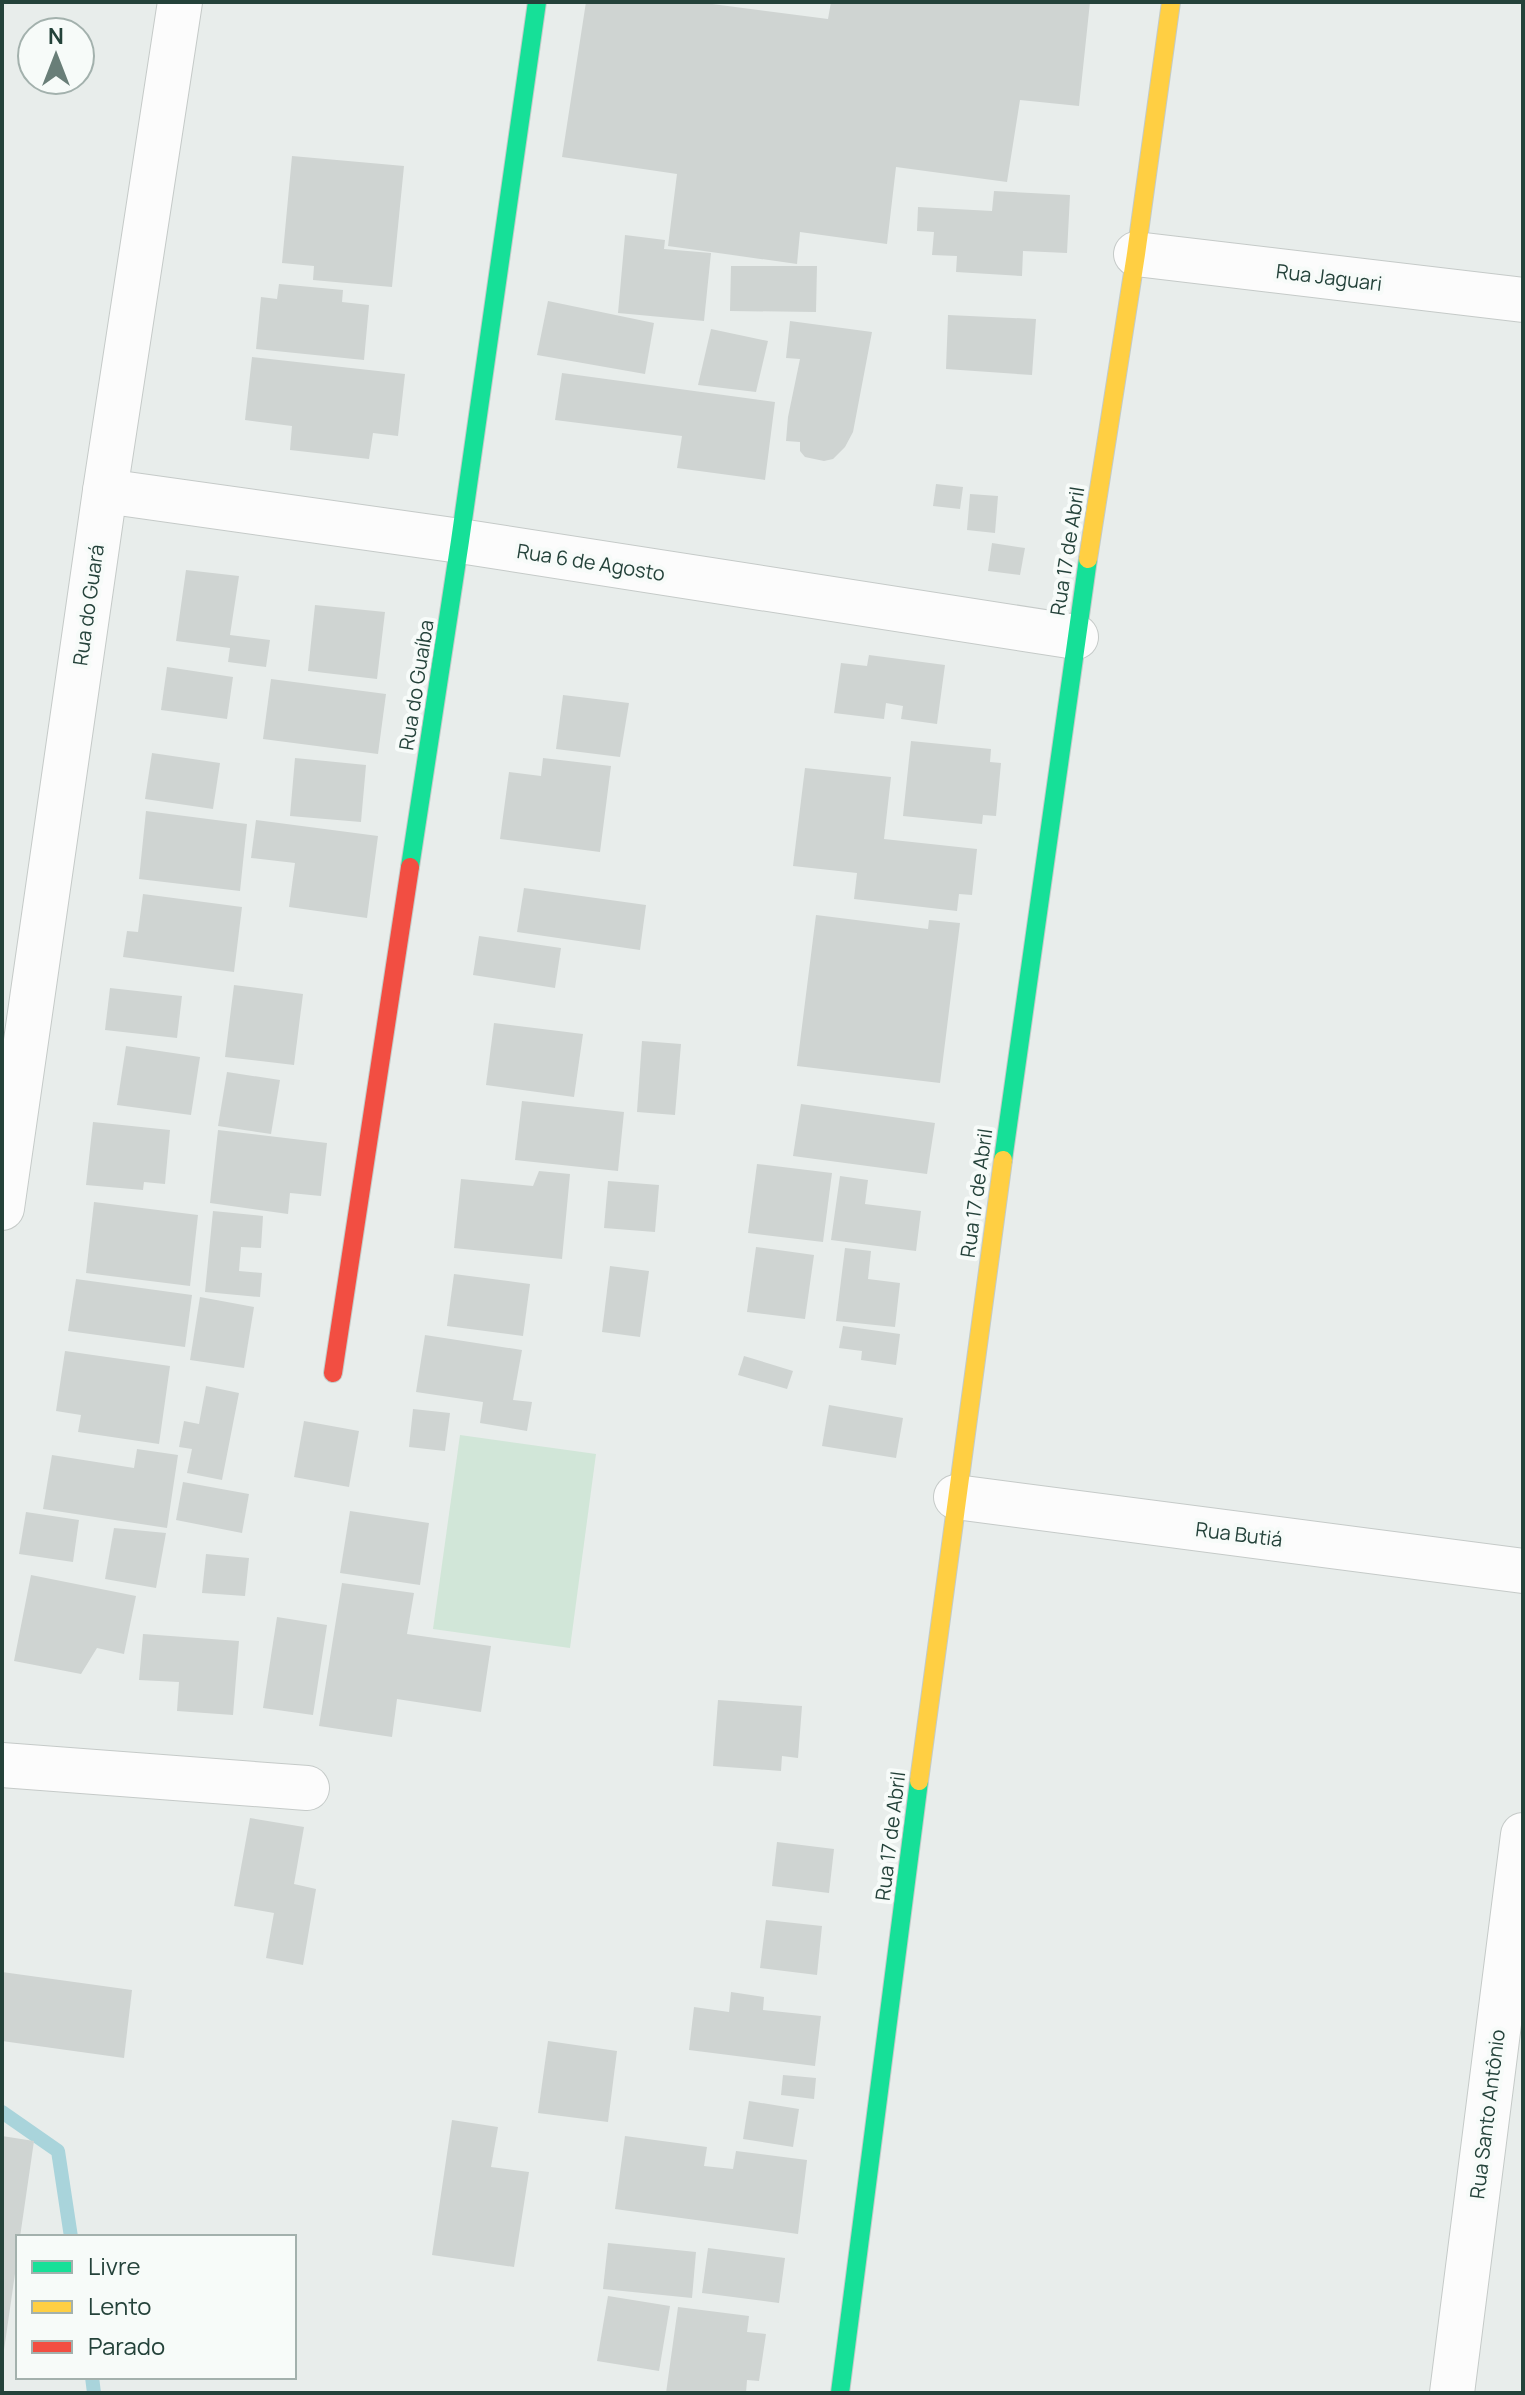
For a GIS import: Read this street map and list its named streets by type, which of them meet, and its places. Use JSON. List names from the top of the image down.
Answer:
{
  "streets": {
    "street": [
      "Rua Jaguari",
      "Rua 17 de Abril",
      "Rua 6 de Agosto",
      "Rua do Guará",
      "Rua do Guaíba",
      "Rua Butiá",
      "Rua Santo Antônio"
    ]
  },
  "crossings": [
    ["Rua Jaguari", "Rua 17 de Abril"],
    ["Rua 17 de Abril", "Rua 6 de Agosto"],
    ["Rua 17 de Abril", "Rua Butiá"],
    ["Rua 6 de Agosto", "Rua do Guará"],
    ["Rua 6 de Agosto", "Rua do Guaíba"]
  ],
  "legend": ["Livre", "Lento", "Parado"],
  "north": "top"
}
